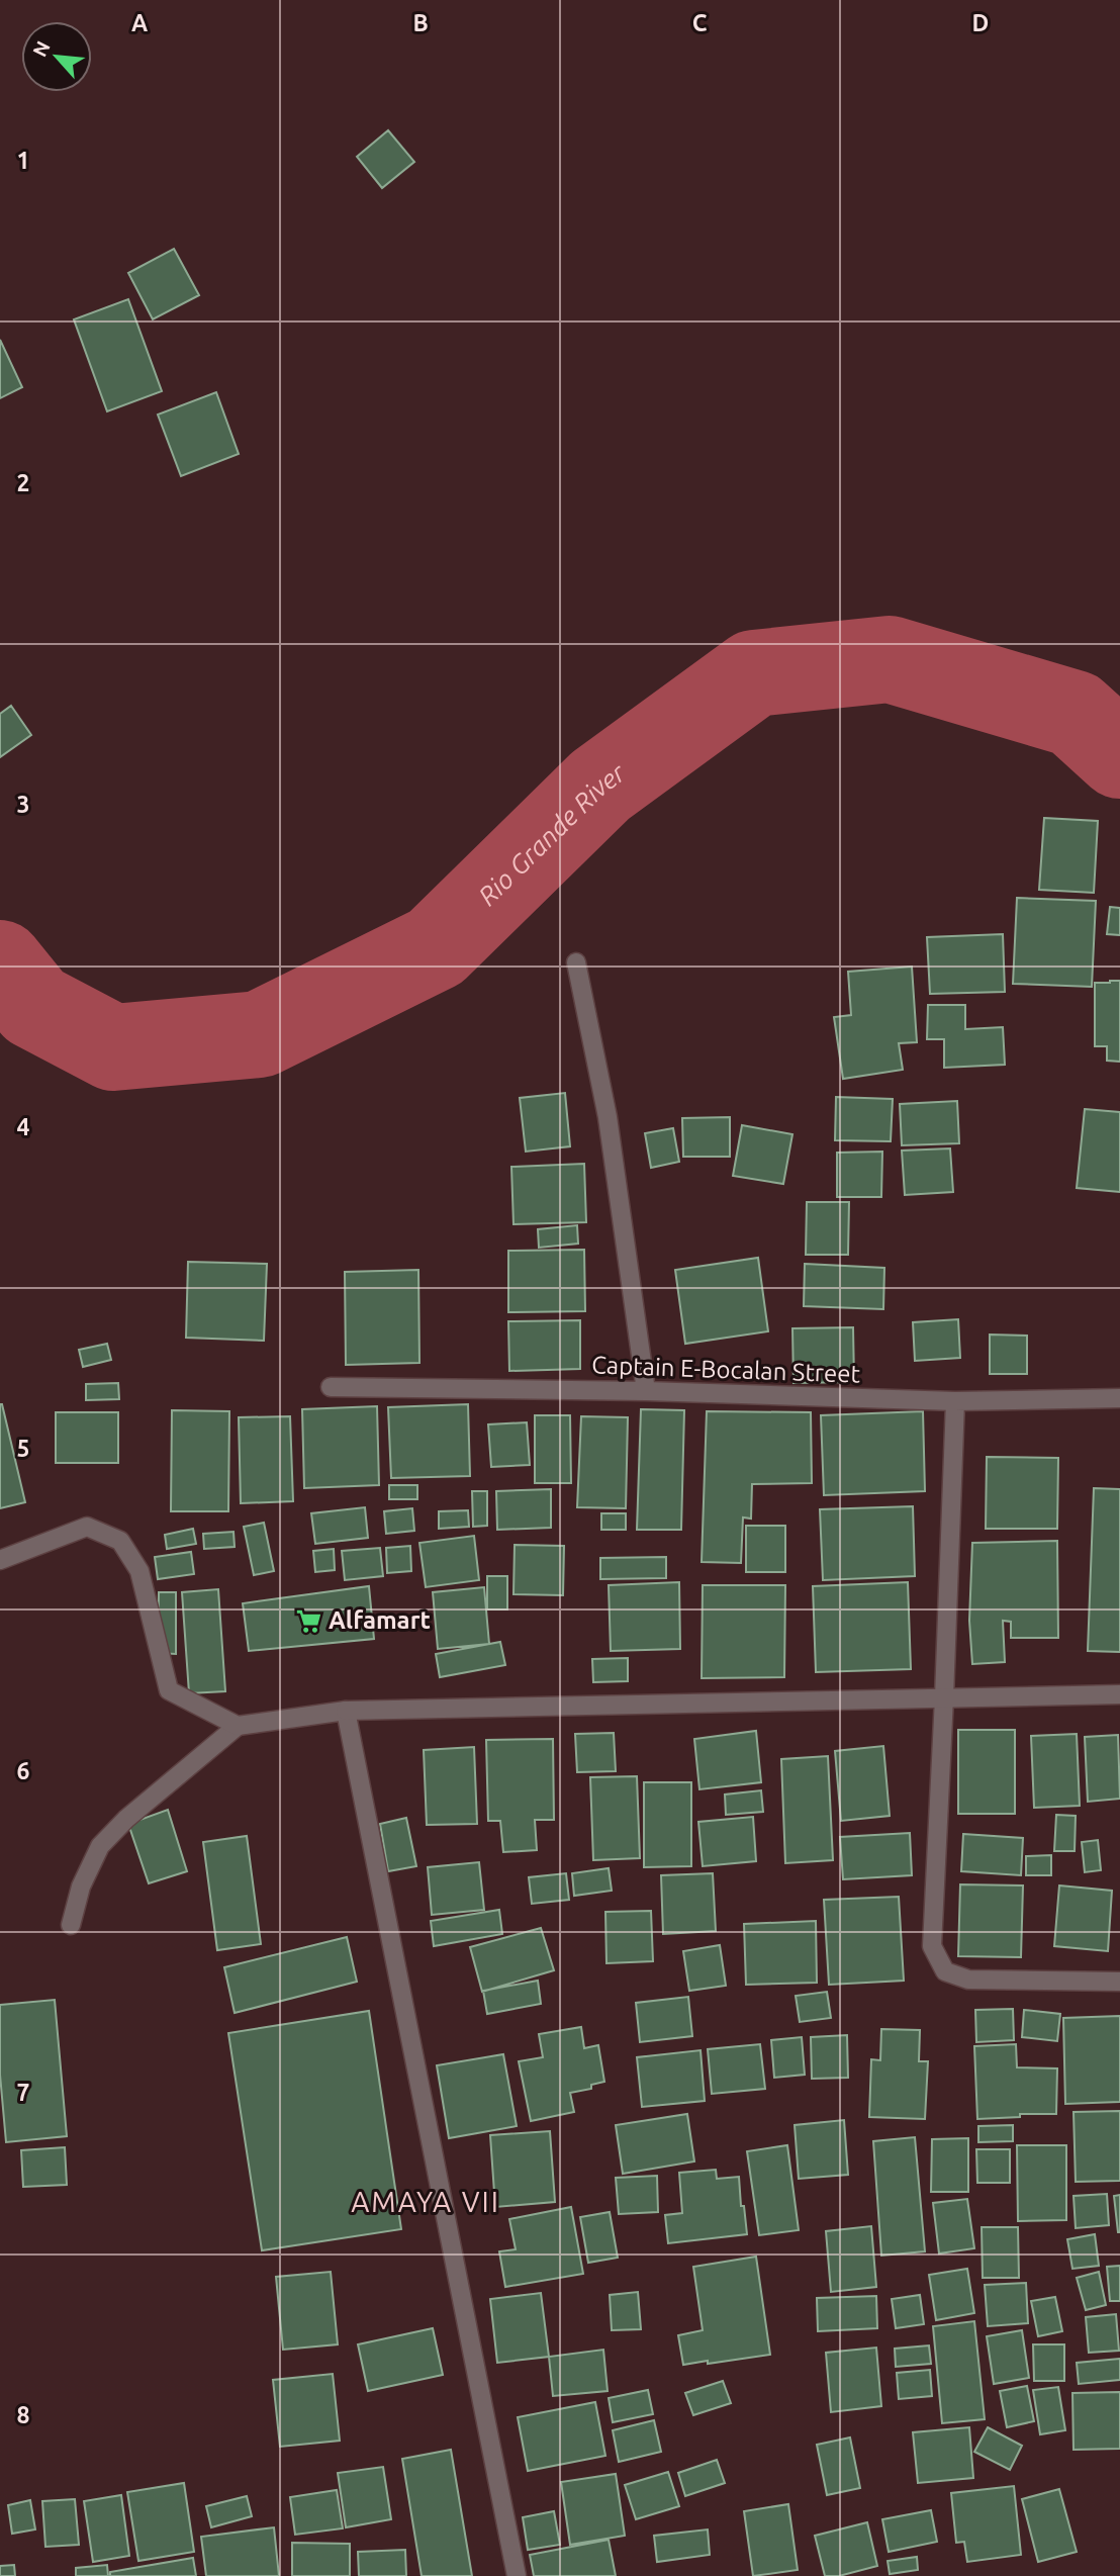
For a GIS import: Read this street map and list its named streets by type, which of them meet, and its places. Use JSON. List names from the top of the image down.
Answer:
{
  "streets": {
    "street": ["Captain E-Bocalan Street"]
  },
  "districts": ["AMAYA VII"],
  "water": ["Rio Grande River"],
  "places": {
    "supermarket": ["Alfamart"]
  },
  "north": "top left",
  "grid": {
    "columns": [
      "A",
      "B",
      "C",
      "D"
    ],
    "rows": [
      "1",
      "2",
      "3",
      "4",
      "5",
      "6",
      "7",
      "8"
    ]
  }
}
